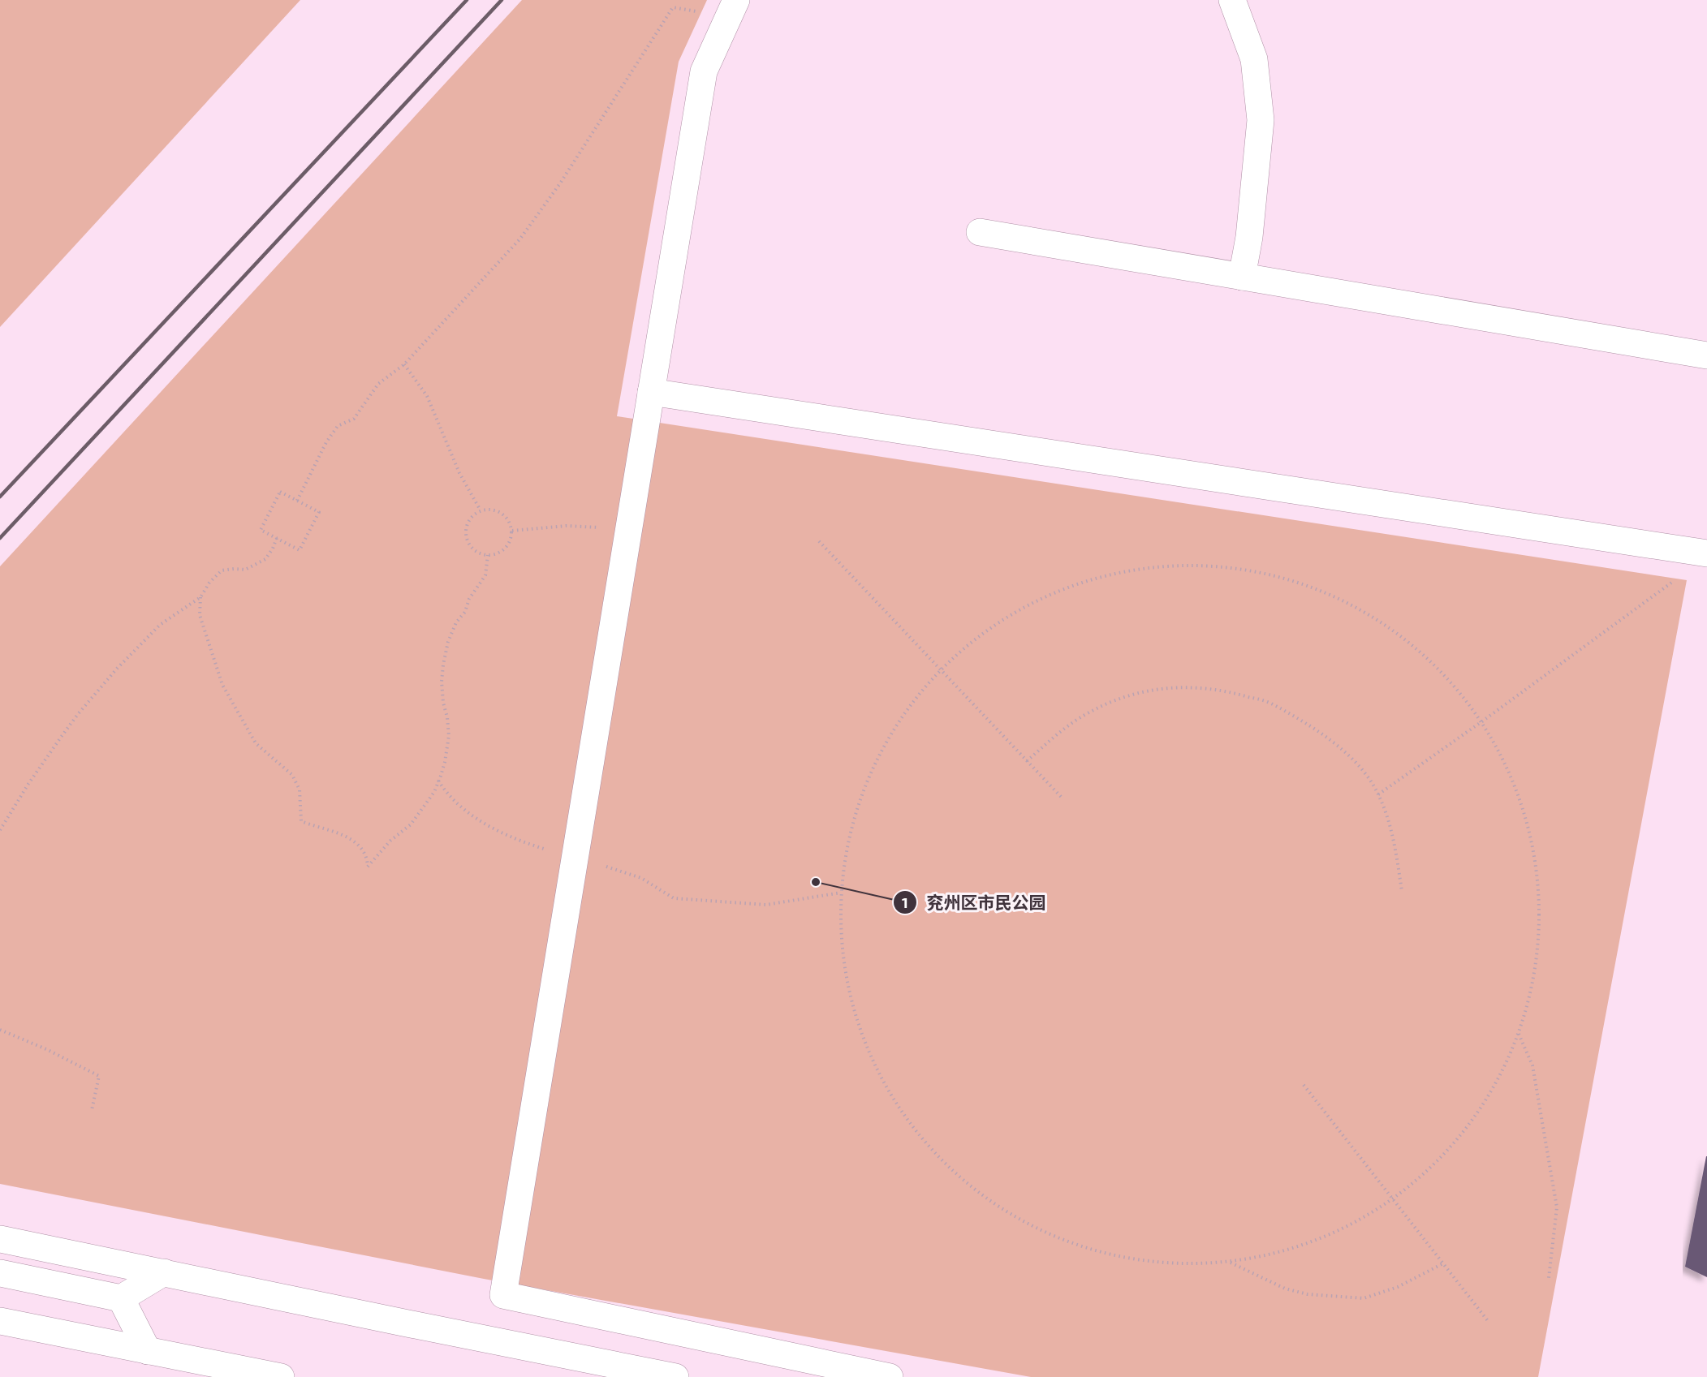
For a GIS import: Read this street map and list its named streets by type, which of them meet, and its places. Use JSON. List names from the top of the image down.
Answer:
{
  "places": ["兖州区市民公园"]
}
